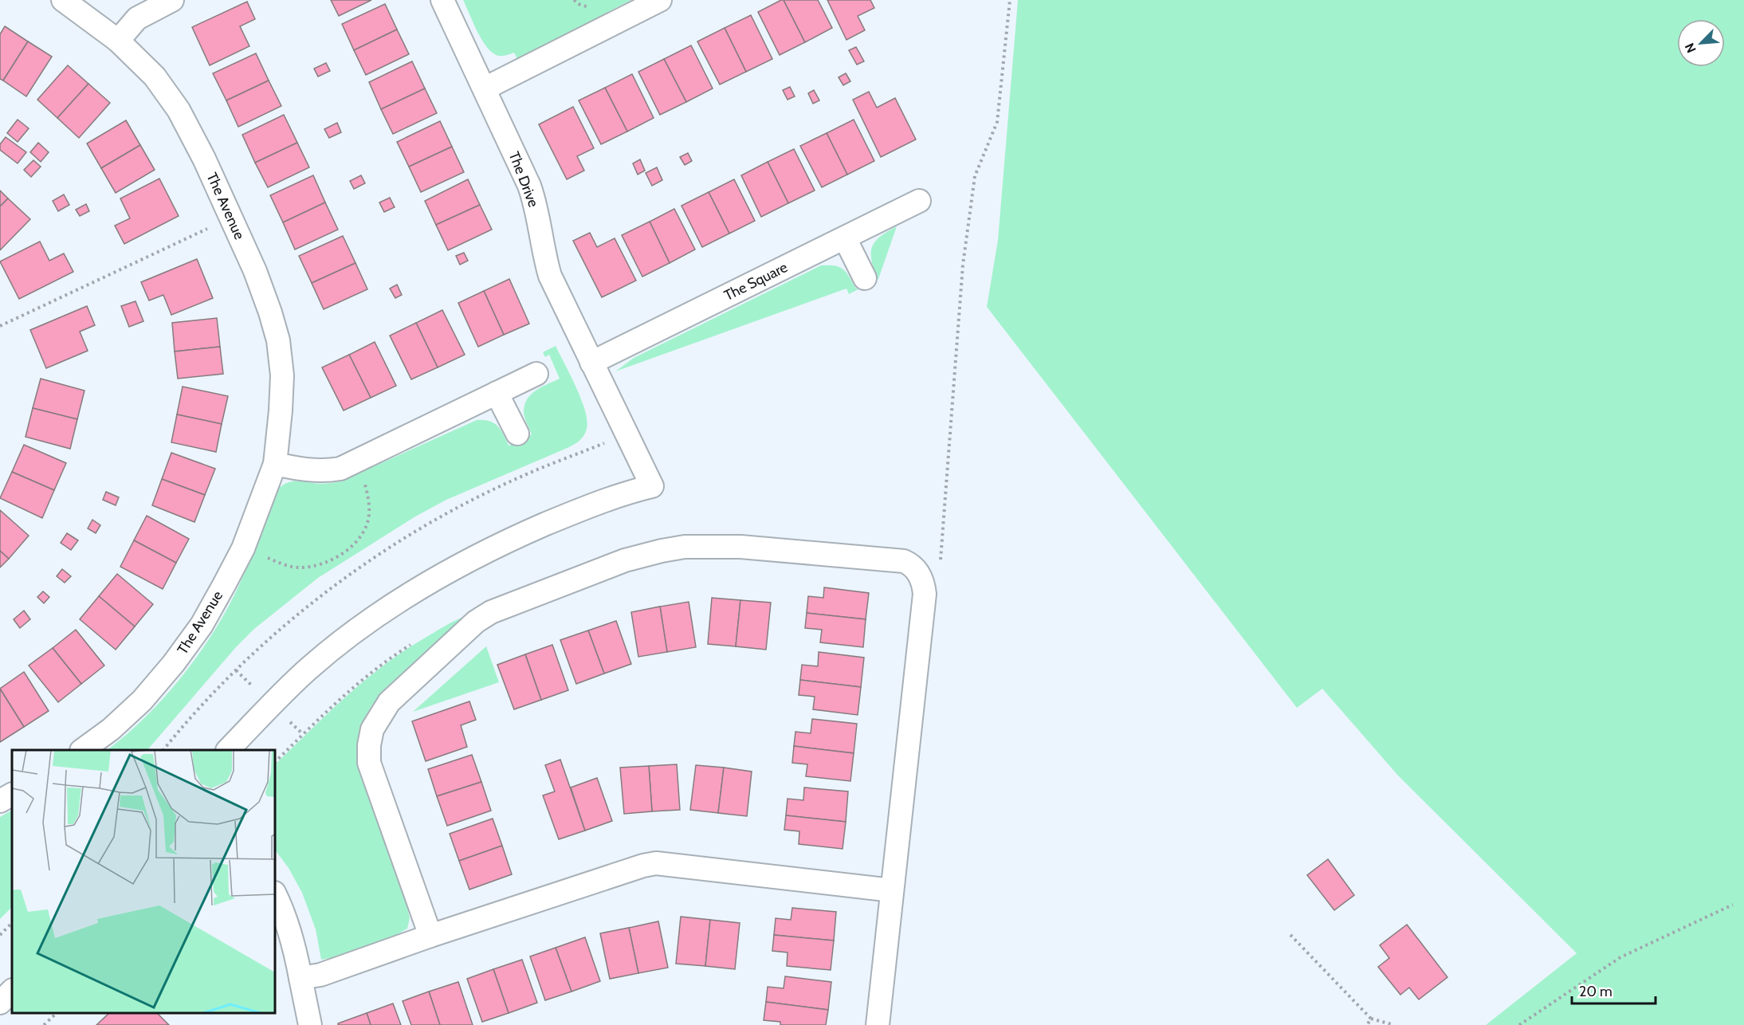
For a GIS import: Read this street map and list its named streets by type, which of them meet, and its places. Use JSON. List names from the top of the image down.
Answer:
{
  "streets": {
    "street": ["The Drive", "The Avenue", "The Square"]
  },
  "crossings": [
    ["The Drive", "The Square"]
  ],
  "scale_bar": "20 m",
  "north": "bottom left"
}
